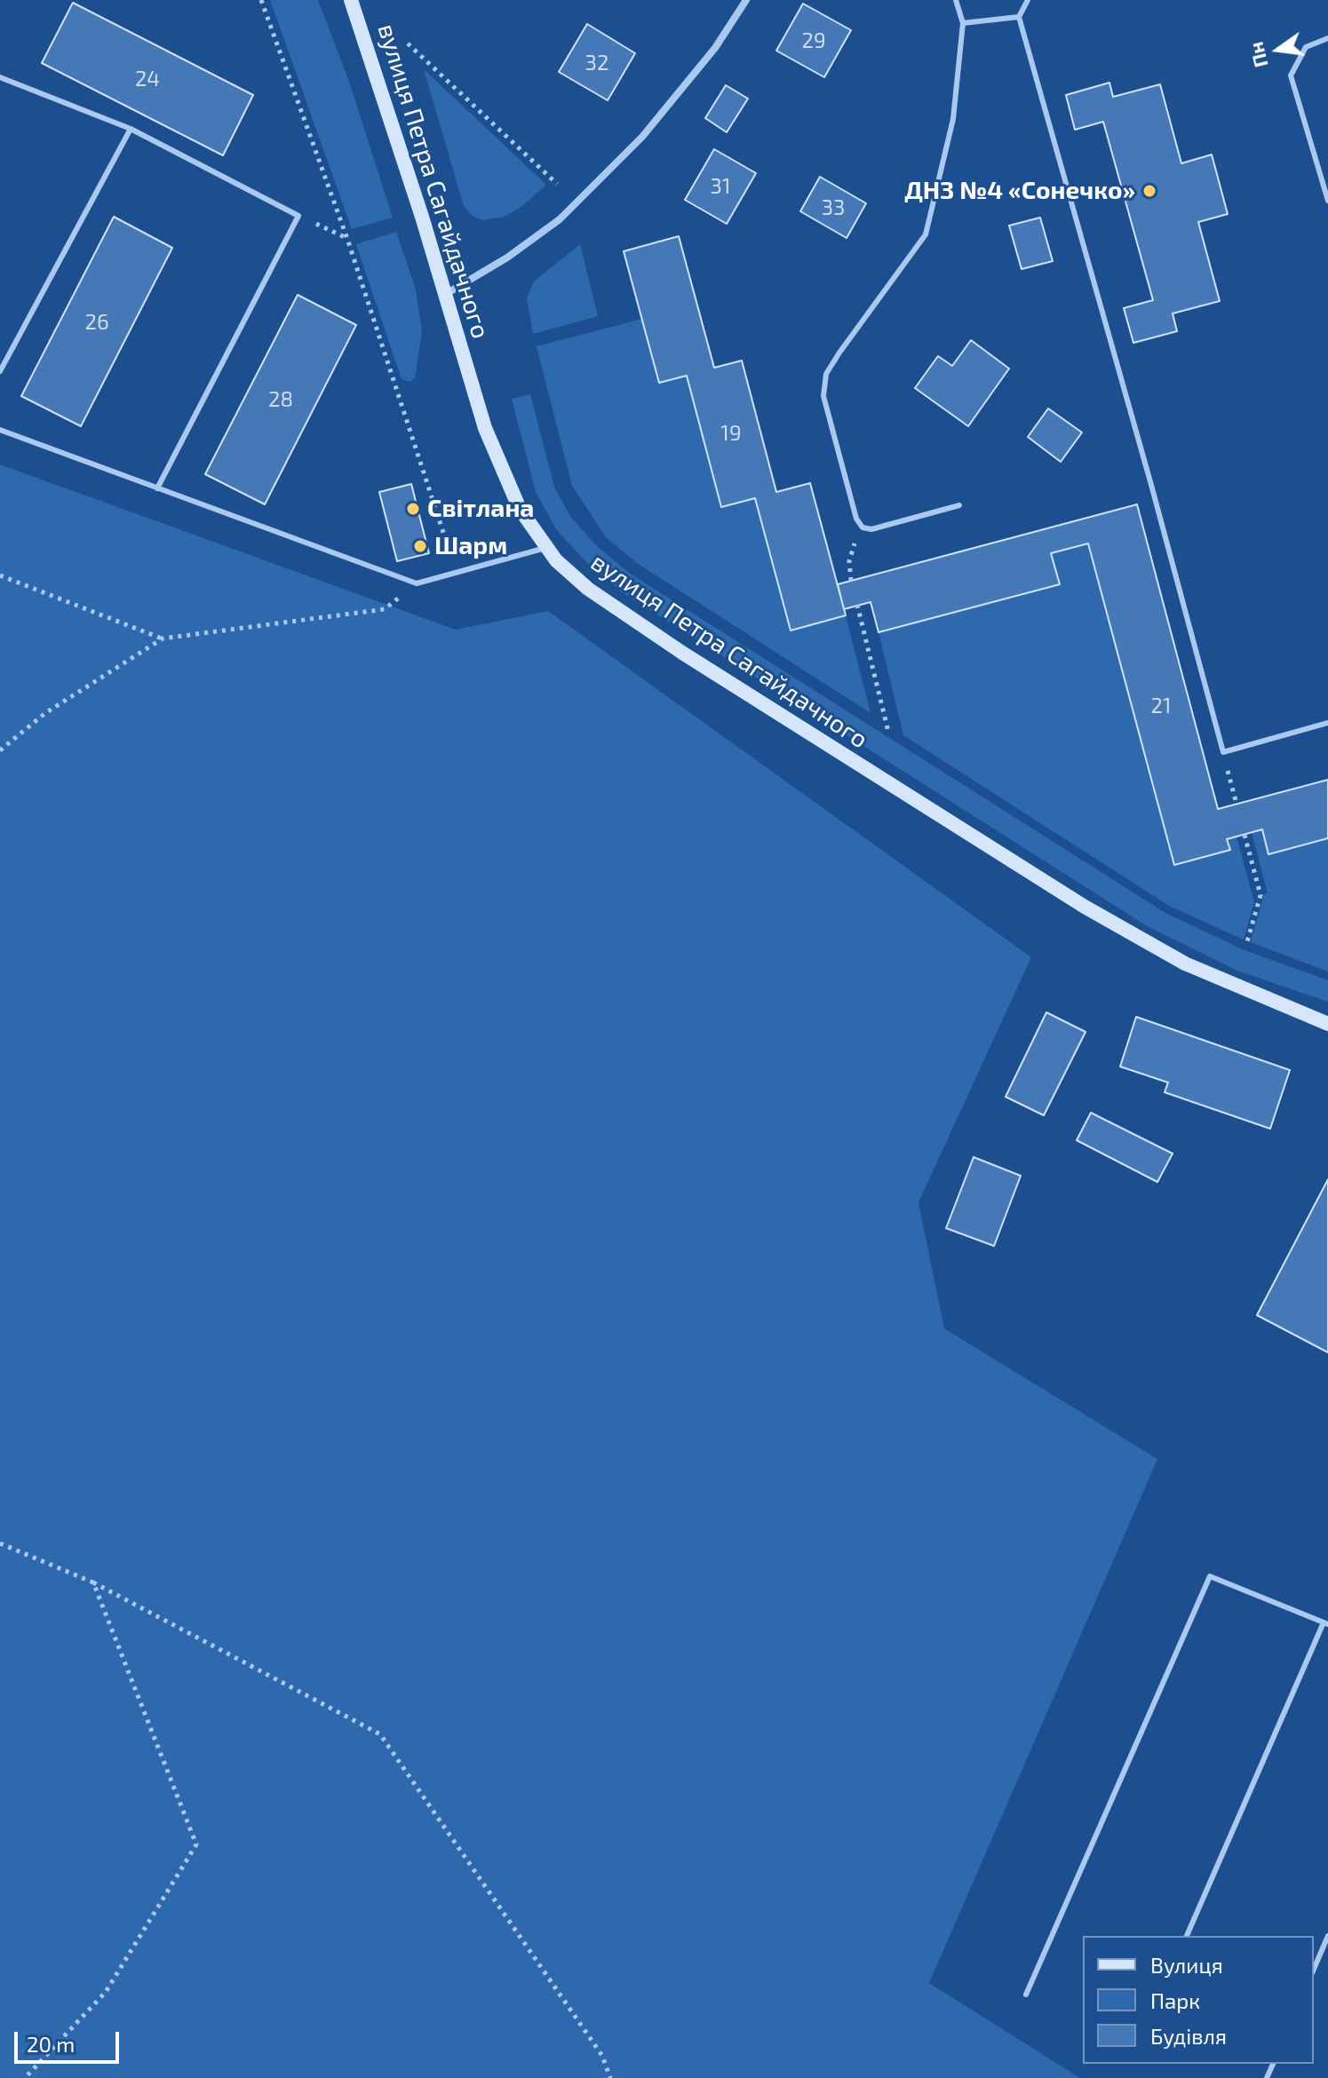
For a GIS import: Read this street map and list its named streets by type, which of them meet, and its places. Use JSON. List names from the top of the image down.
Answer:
{
  "streets": {
    "main road": ["вулиця Петра Сагайдачного"]
  },
  "places": ["ДНЗ №4 «Сонечко»", "Світлана", "Шарм"],
  "house_numbers": [
    "29",
    "32",
    "24",
    "31",
    "33",
    "26",
    "28",
    "19",
    "21"
  ],
  "legend": ["Вулиця", "Парк", "Будівля"],
  "scale_bar": "20 m",
  "north": "left"
}
